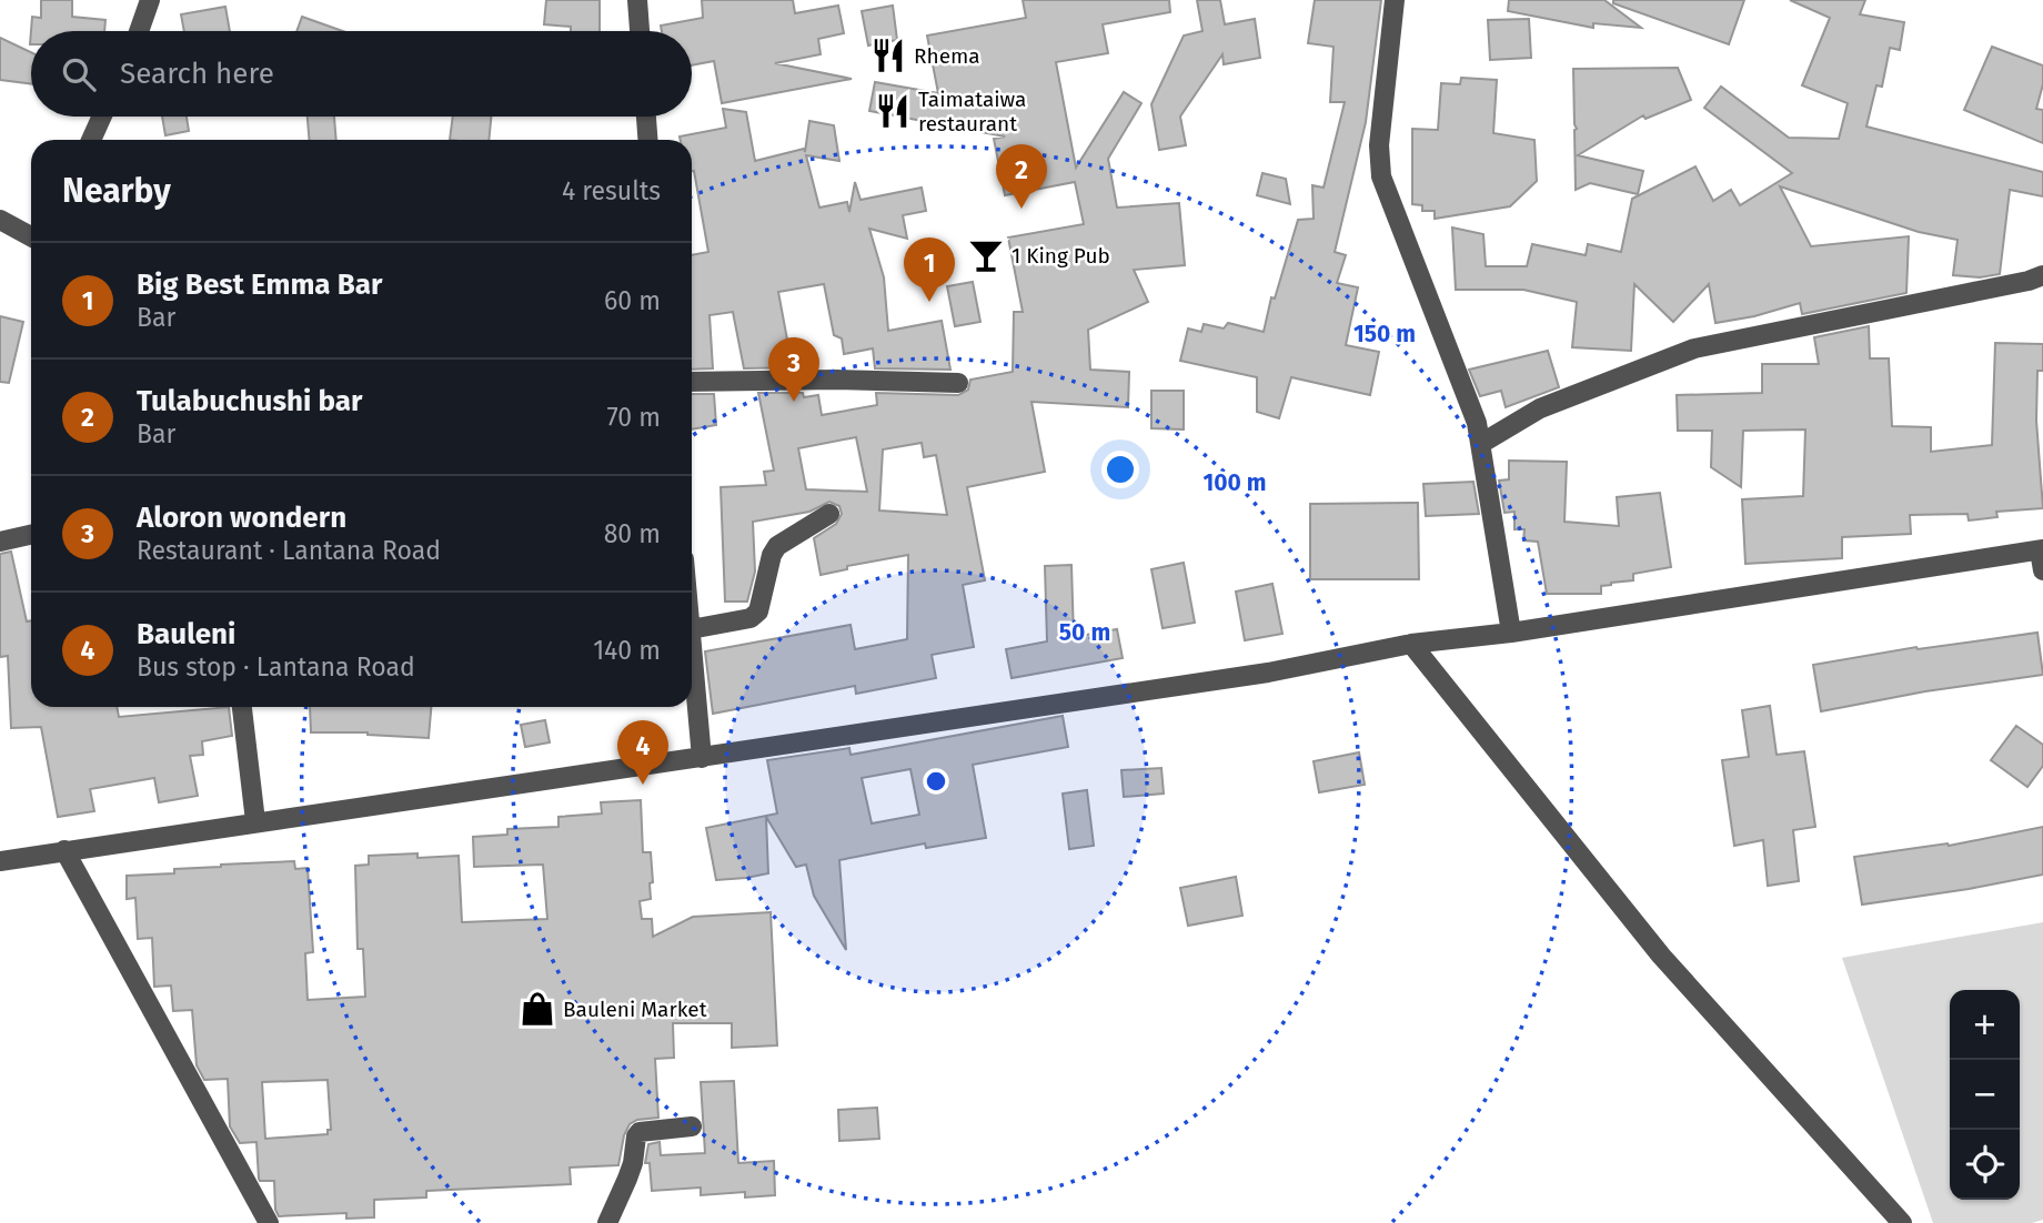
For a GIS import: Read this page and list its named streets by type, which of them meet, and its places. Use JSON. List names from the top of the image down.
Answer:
{
  "places": {
    "restaurant": ["Rhema", "Taimataiwa restaurant"],
    "bar": ["1 King Pub"],
    "shop": ["Bauleni Market"]
  },
  "page": {
    "search": "Search here",
    "heading": ["Nearby", "4 results"],
    "pins": [
      "2",
      "1",
      "3",
      "4"
    ],
    "list": [
      {
        "mark": "1",
        "name": "Big Best Emma Bar",
        "note": "Bar",
        "value": "60 m"
      },
      {
        "mark": "2",
        "name": "Tulabuchushi bar",
        "note": "Bar",
        "value": "70 m"
      },
      {
        "mark": "3",
        "name": "Aloron wondern",
        "note": "Restaurant · Lantana Road",
        "value": "80 m"
      },
      {
        "mark": "4",
        "name": "Bauleni",
        "note": "Bus stop · Lantana Road",
        "value": "140 m"
      }
    ],
    "map_buttons": ["+", "−"]
  },
  "rings": ["150 m", "100 m", "50 m"]
}
